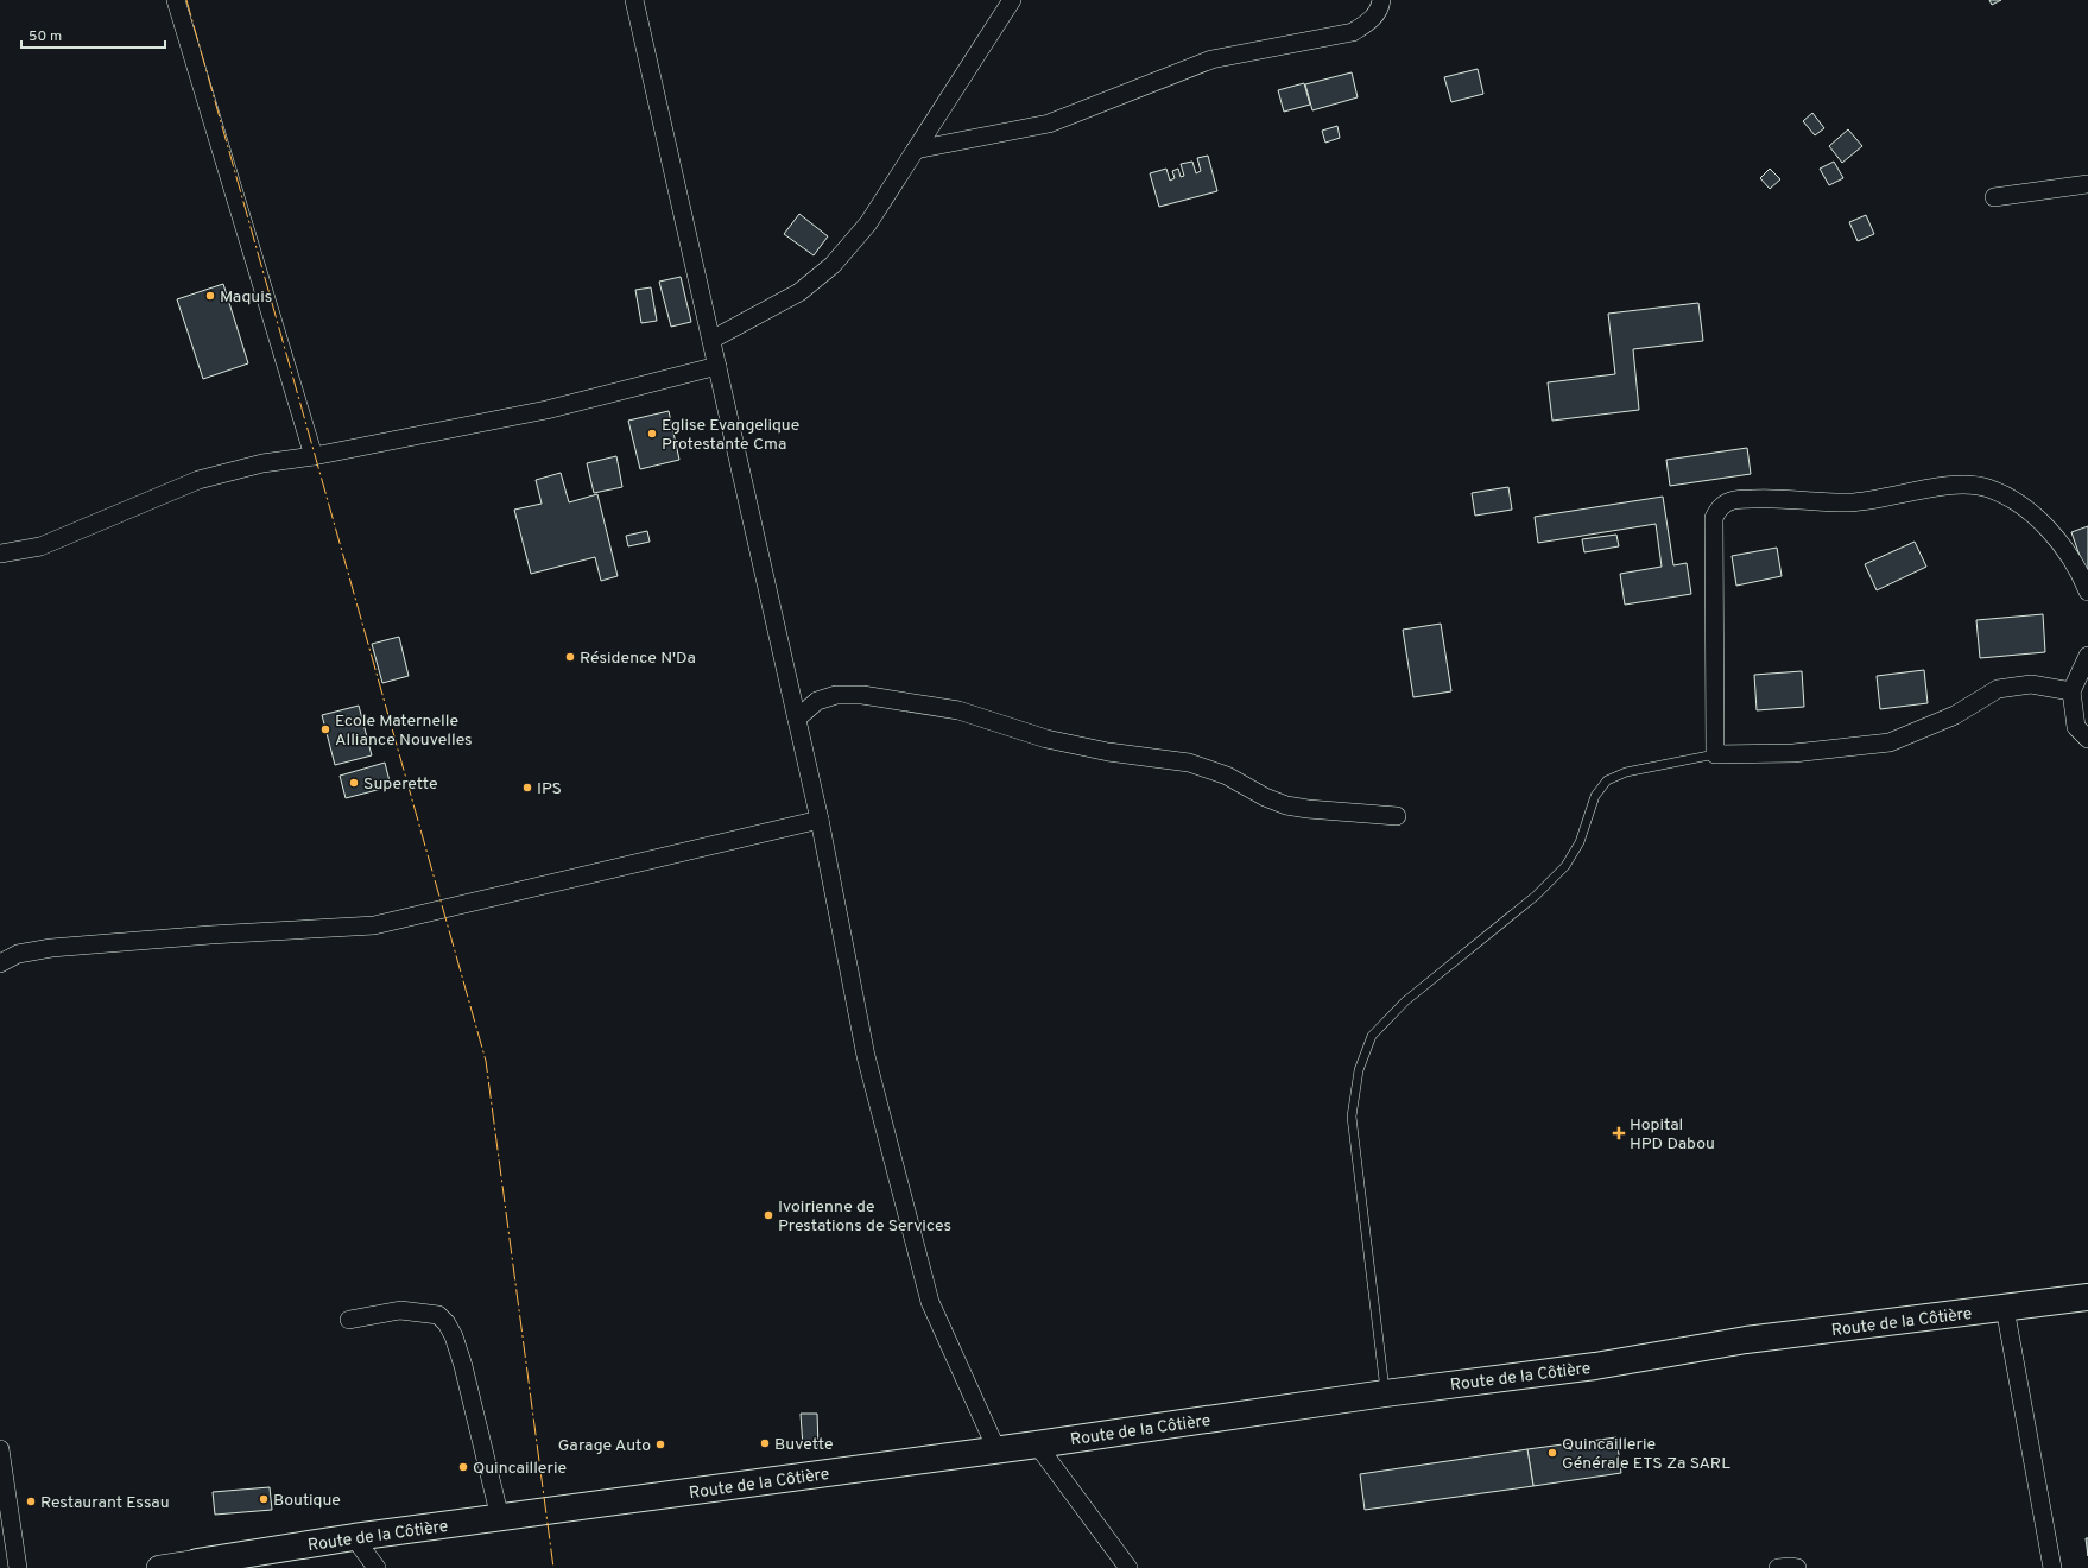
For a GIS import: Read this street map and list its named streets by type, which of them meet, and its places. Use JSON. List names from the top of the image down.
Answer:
{
  "streets": {
    "main road": ["Route de la Côtière"]
  },
  "places": {
    "other": [
      "Maquis",
      "Eglise Evangelique Protestante Cma",
      "Résidence N'Da",
      "Ecole Maternelle Alliance Nouvelles",
      "Superette",
      "IPS",
      "Ivoirienne de Prestations de Services",
      "Buvette",
      "Garage Auto",
      "Quincaillerie Générale ETS Za SARL",
      "Quincaillerie",
      "Boutique",
      "Restaurant Essau"
    ],
    "health": ["Hopital HPD Dabou"]
  },
  "scale_bar": "50 m"
}
